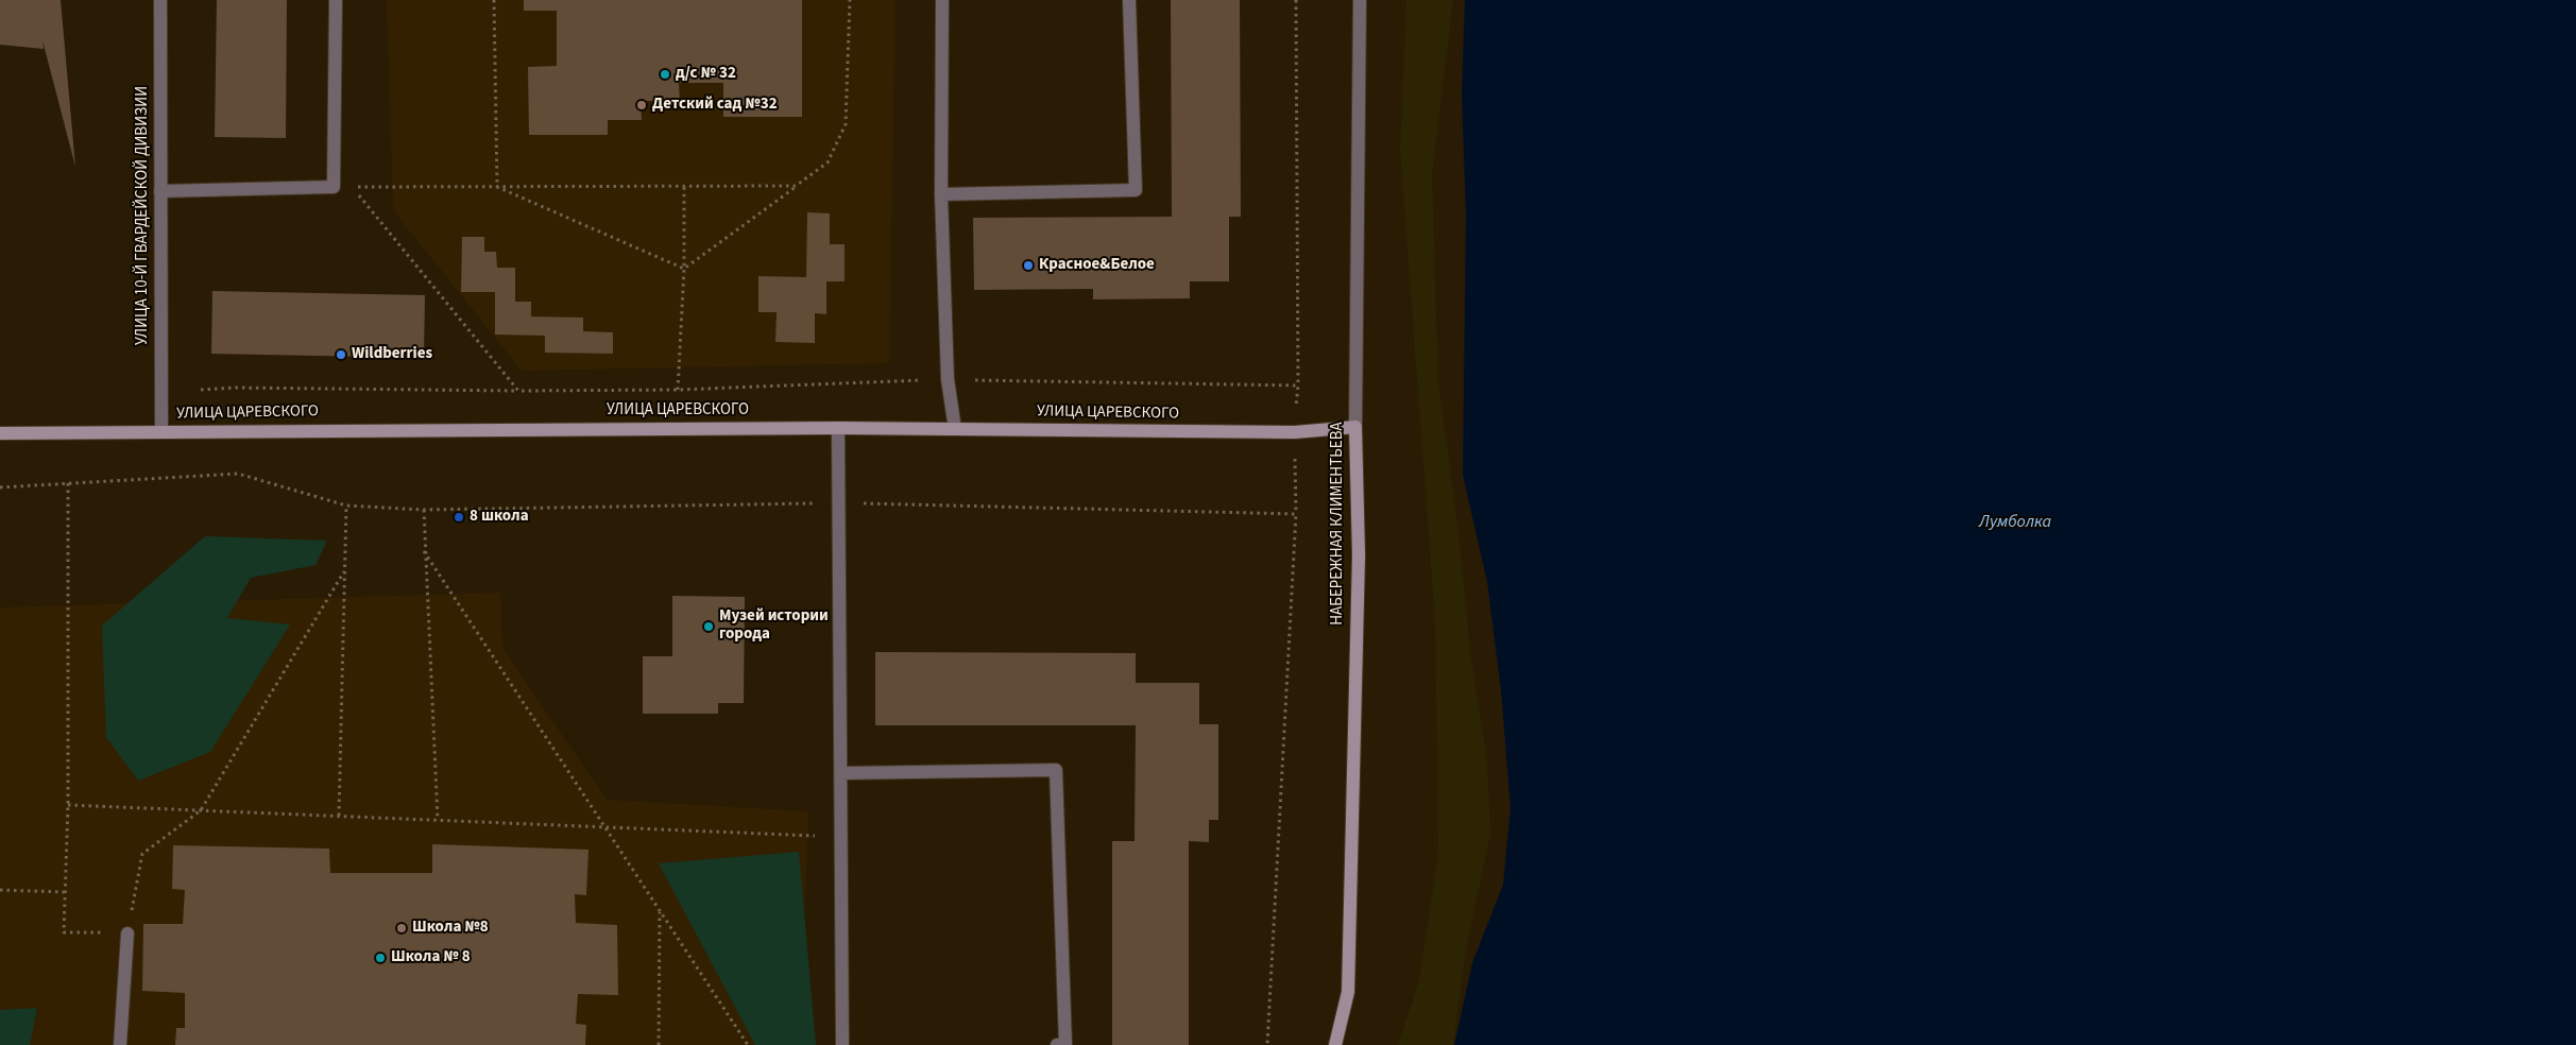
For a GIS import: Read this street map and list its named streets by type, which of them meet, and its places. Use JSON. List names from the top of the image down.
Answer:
{
  "streets": {
    "street": ["УЛИЦА 10-Й ГВАРДЕЙСКОЙ ДИВИЗИИ", "УЛИЦА ЦАРЕВСКОГО", "НАБЕРЕЖНАЯ КЛИМЕНТЬЕВА"]
  },
  "crossings": [
    ["УЛИЦА 10-Й ГВАРДЕЙСКОЙ ДИВИЗИИ", "УЛИЦА ЦАРЕВСКОГО"],
    ["УЛИЦА ЦАРЕВСКОГО", "НАБЕРЕЖНАЯ КЛИМЕНТЬЕВА"]
  ],
  "water": ["Лумболка"],
  "places": [
    "д/с № 32",
    "Детский сад №32",
    "Красное&Белое",
    "Wildberries",
    "8 школа",
    "Музей истории города",
    "Школа №8",
    "Школа № 8"
  ]
}
